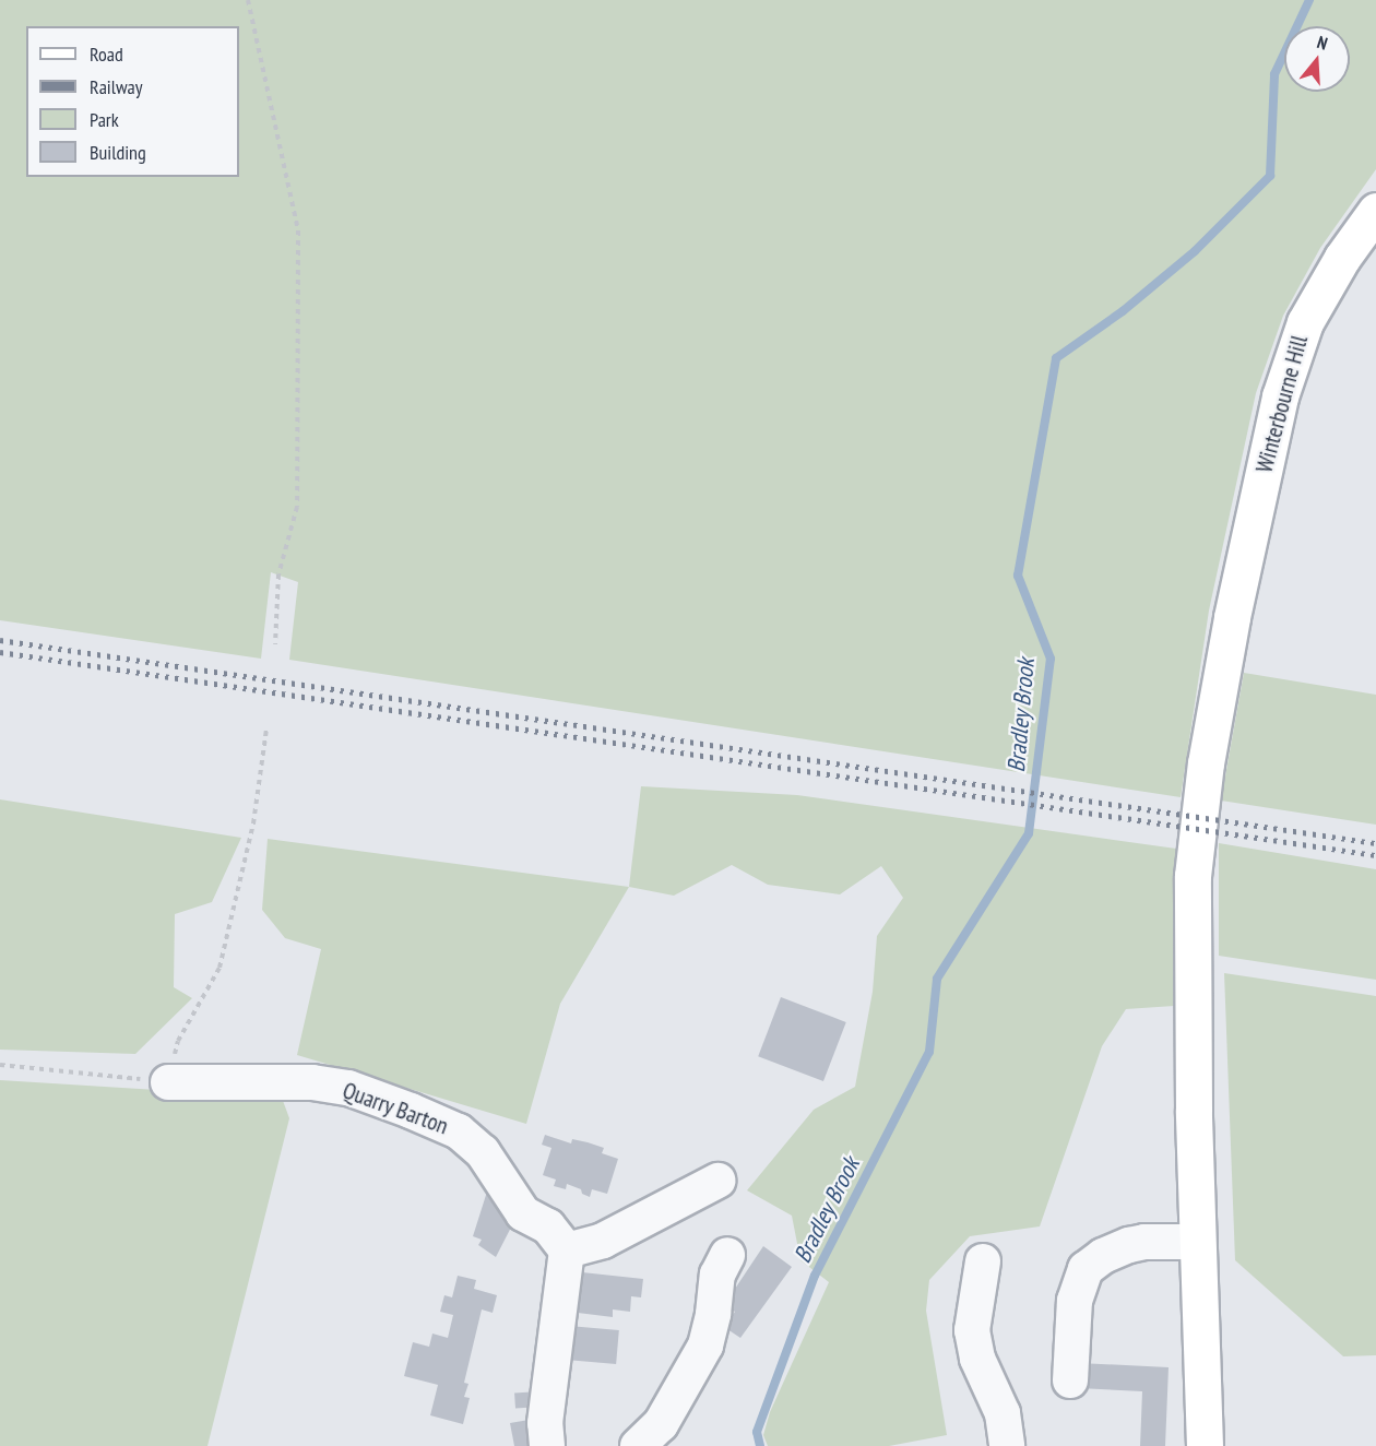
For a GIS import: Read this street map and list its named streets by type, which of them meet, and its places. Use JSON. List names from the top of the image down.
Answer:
{
  "streets": {
    "main road": ["Winterbourne Hill"],
    "street": ["Quarry Barton"]
  },
  "water": ["Bradley Brook"],
  "legend": [
    "Road",
    "Railway",
    "Park",
    "Building"
  ],
  "north": "top"
}
